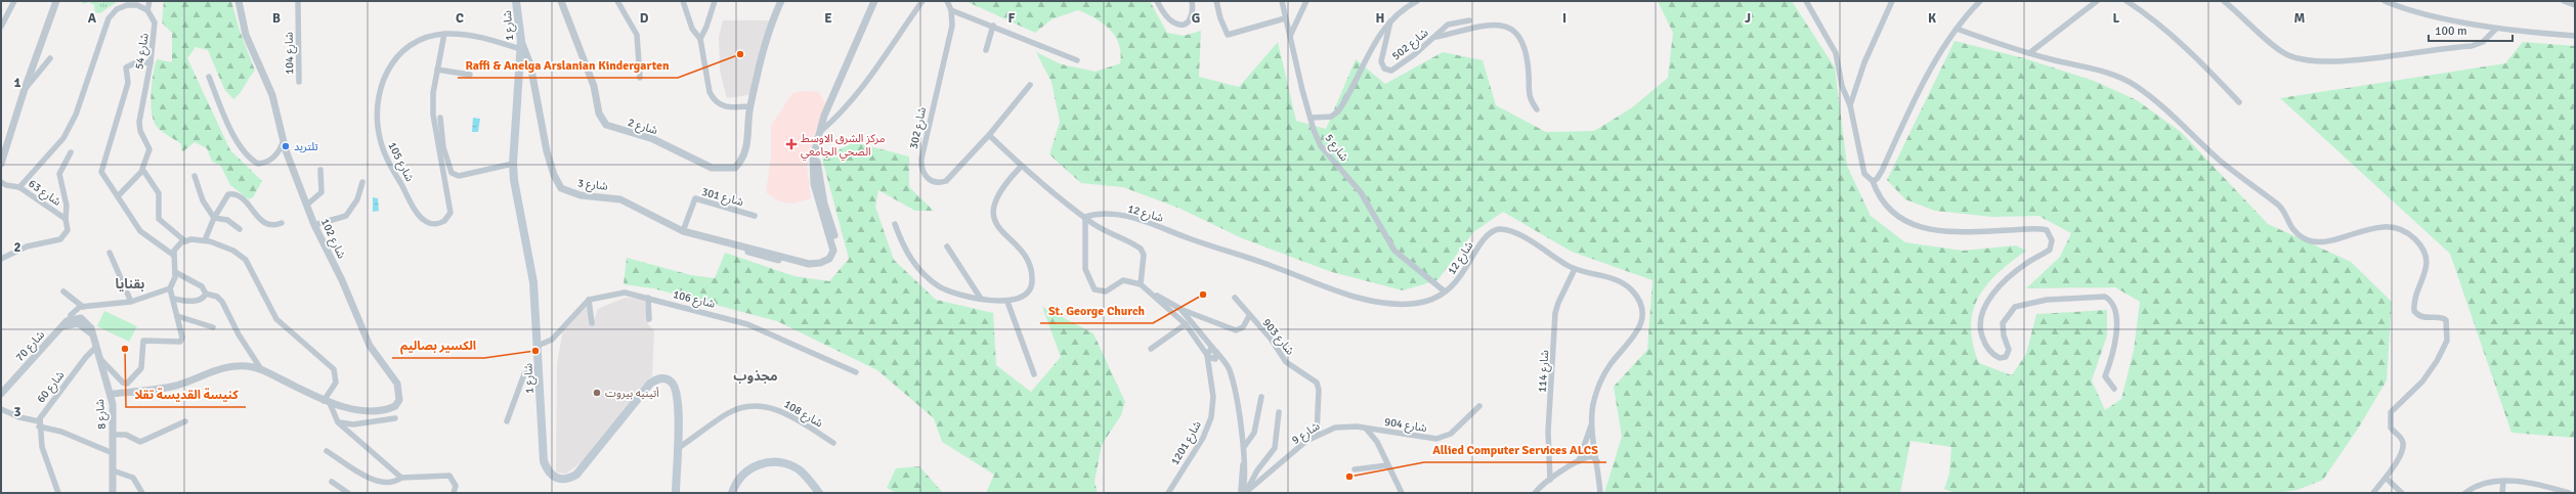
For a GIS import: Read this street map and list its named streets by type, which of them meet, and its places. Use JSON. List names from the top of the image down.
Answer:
{
  "streets": {
    "main road": ["شارع 1"],
    "street": [
      "شارع 502",
      "شارع 54",
      "شارع 104",
      "شارع 2",
      "شارع 302",
      "شارع 5",
      "شارع 105",
      "شارع 3",
      "شارع 63",
      "شارع 301",
      "شارع 12",
      "شارع 102",
      "شارع 106",
      "شارع 903",
      "شارع 70",
      "شارع 114",
      "شارع 60",
      "شارع 108",
      "شارع 8",
      "شارع 904",
      "شارع 9",
      "شارع 1201"
    ]
  },
  "crossings": [
    ["شارع 1", "شارع 105"],
    ["شارع 1", "شارع 3"],
    ["شارع 1", "شارع 108"],
    ["شارع 502", "شارع 5"],
    ["شارع 5", "شارع 12"],
    ["شارع 105", "شارع 3"],
    ["شارع 3", "شارع 301"],
    ["شارع 12", "شارع 114"],
    ["شارع 102", "شارع 8"],
    ["شارع 903", "شارع 9"],
    ["شارع 70", "شارع 8"],
    ["شارع 60", "شارع 8"],
    ["شارع 904", "شارع 9"]
  ],
  "districts": ["بقنايا", "مجذوب"],
  "places": {
    "other": [
      "Raffi & Anelga Arslanian Kindergarten",
      "تلتريد",
      "St. George Church",
      "كنيسة القديسة تقلا",
      "الكسير بصاليم",
      "أتينيه بيروت",
      "Allied Computer Services ALCS"
    ],
    "health": ["مركز الشرق الاوسط الصحي الجامعي"]
  },
  "scale_bar": "100 m",
  "grid": {
    "columns": [
      "A",
      "B",
      "C",
      "D",
      "E",
      "F",
      "G",
      "H",
      "I",
      "J",
      "K",
      "L",
      "M"
    ],
    "rows": ["1", "2", "3"]
  }
}
